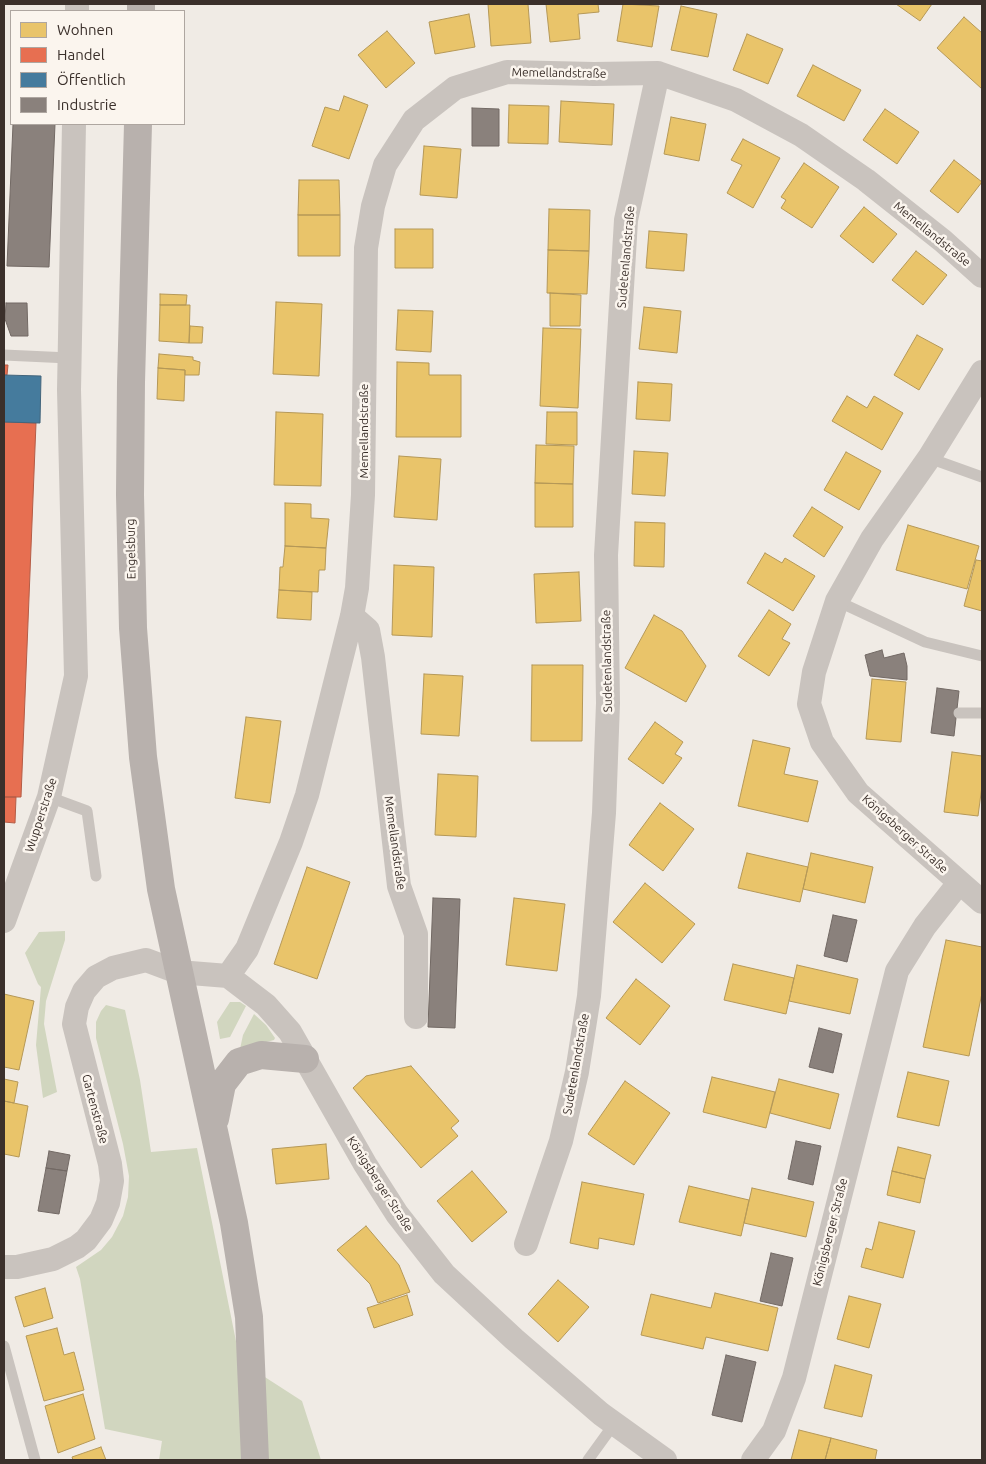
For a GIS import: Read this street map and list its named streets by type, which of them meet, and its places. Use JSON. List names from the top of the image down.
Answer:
{
  "streets": {
    "main road": ["Engelsburg"],
    "street": [
      "Memellandstraße",
      "Sudetenlandstraße",
      "Wupperstraße",
      "Königsberger Straße",
      "Gartenstraße"
    ]
  },
  "crossings": [
    ["Memellandstraße", "Sudetenlandstraße"],
    ["Memellandstraße", "Königsberger Straße"],
    ["Engelsburg", "Gartenstraße"]
  ],
  "legend": [
    "Wohnen",
    "Handel",
    "Öffentlich",
    "Industrie"
  ]
}
